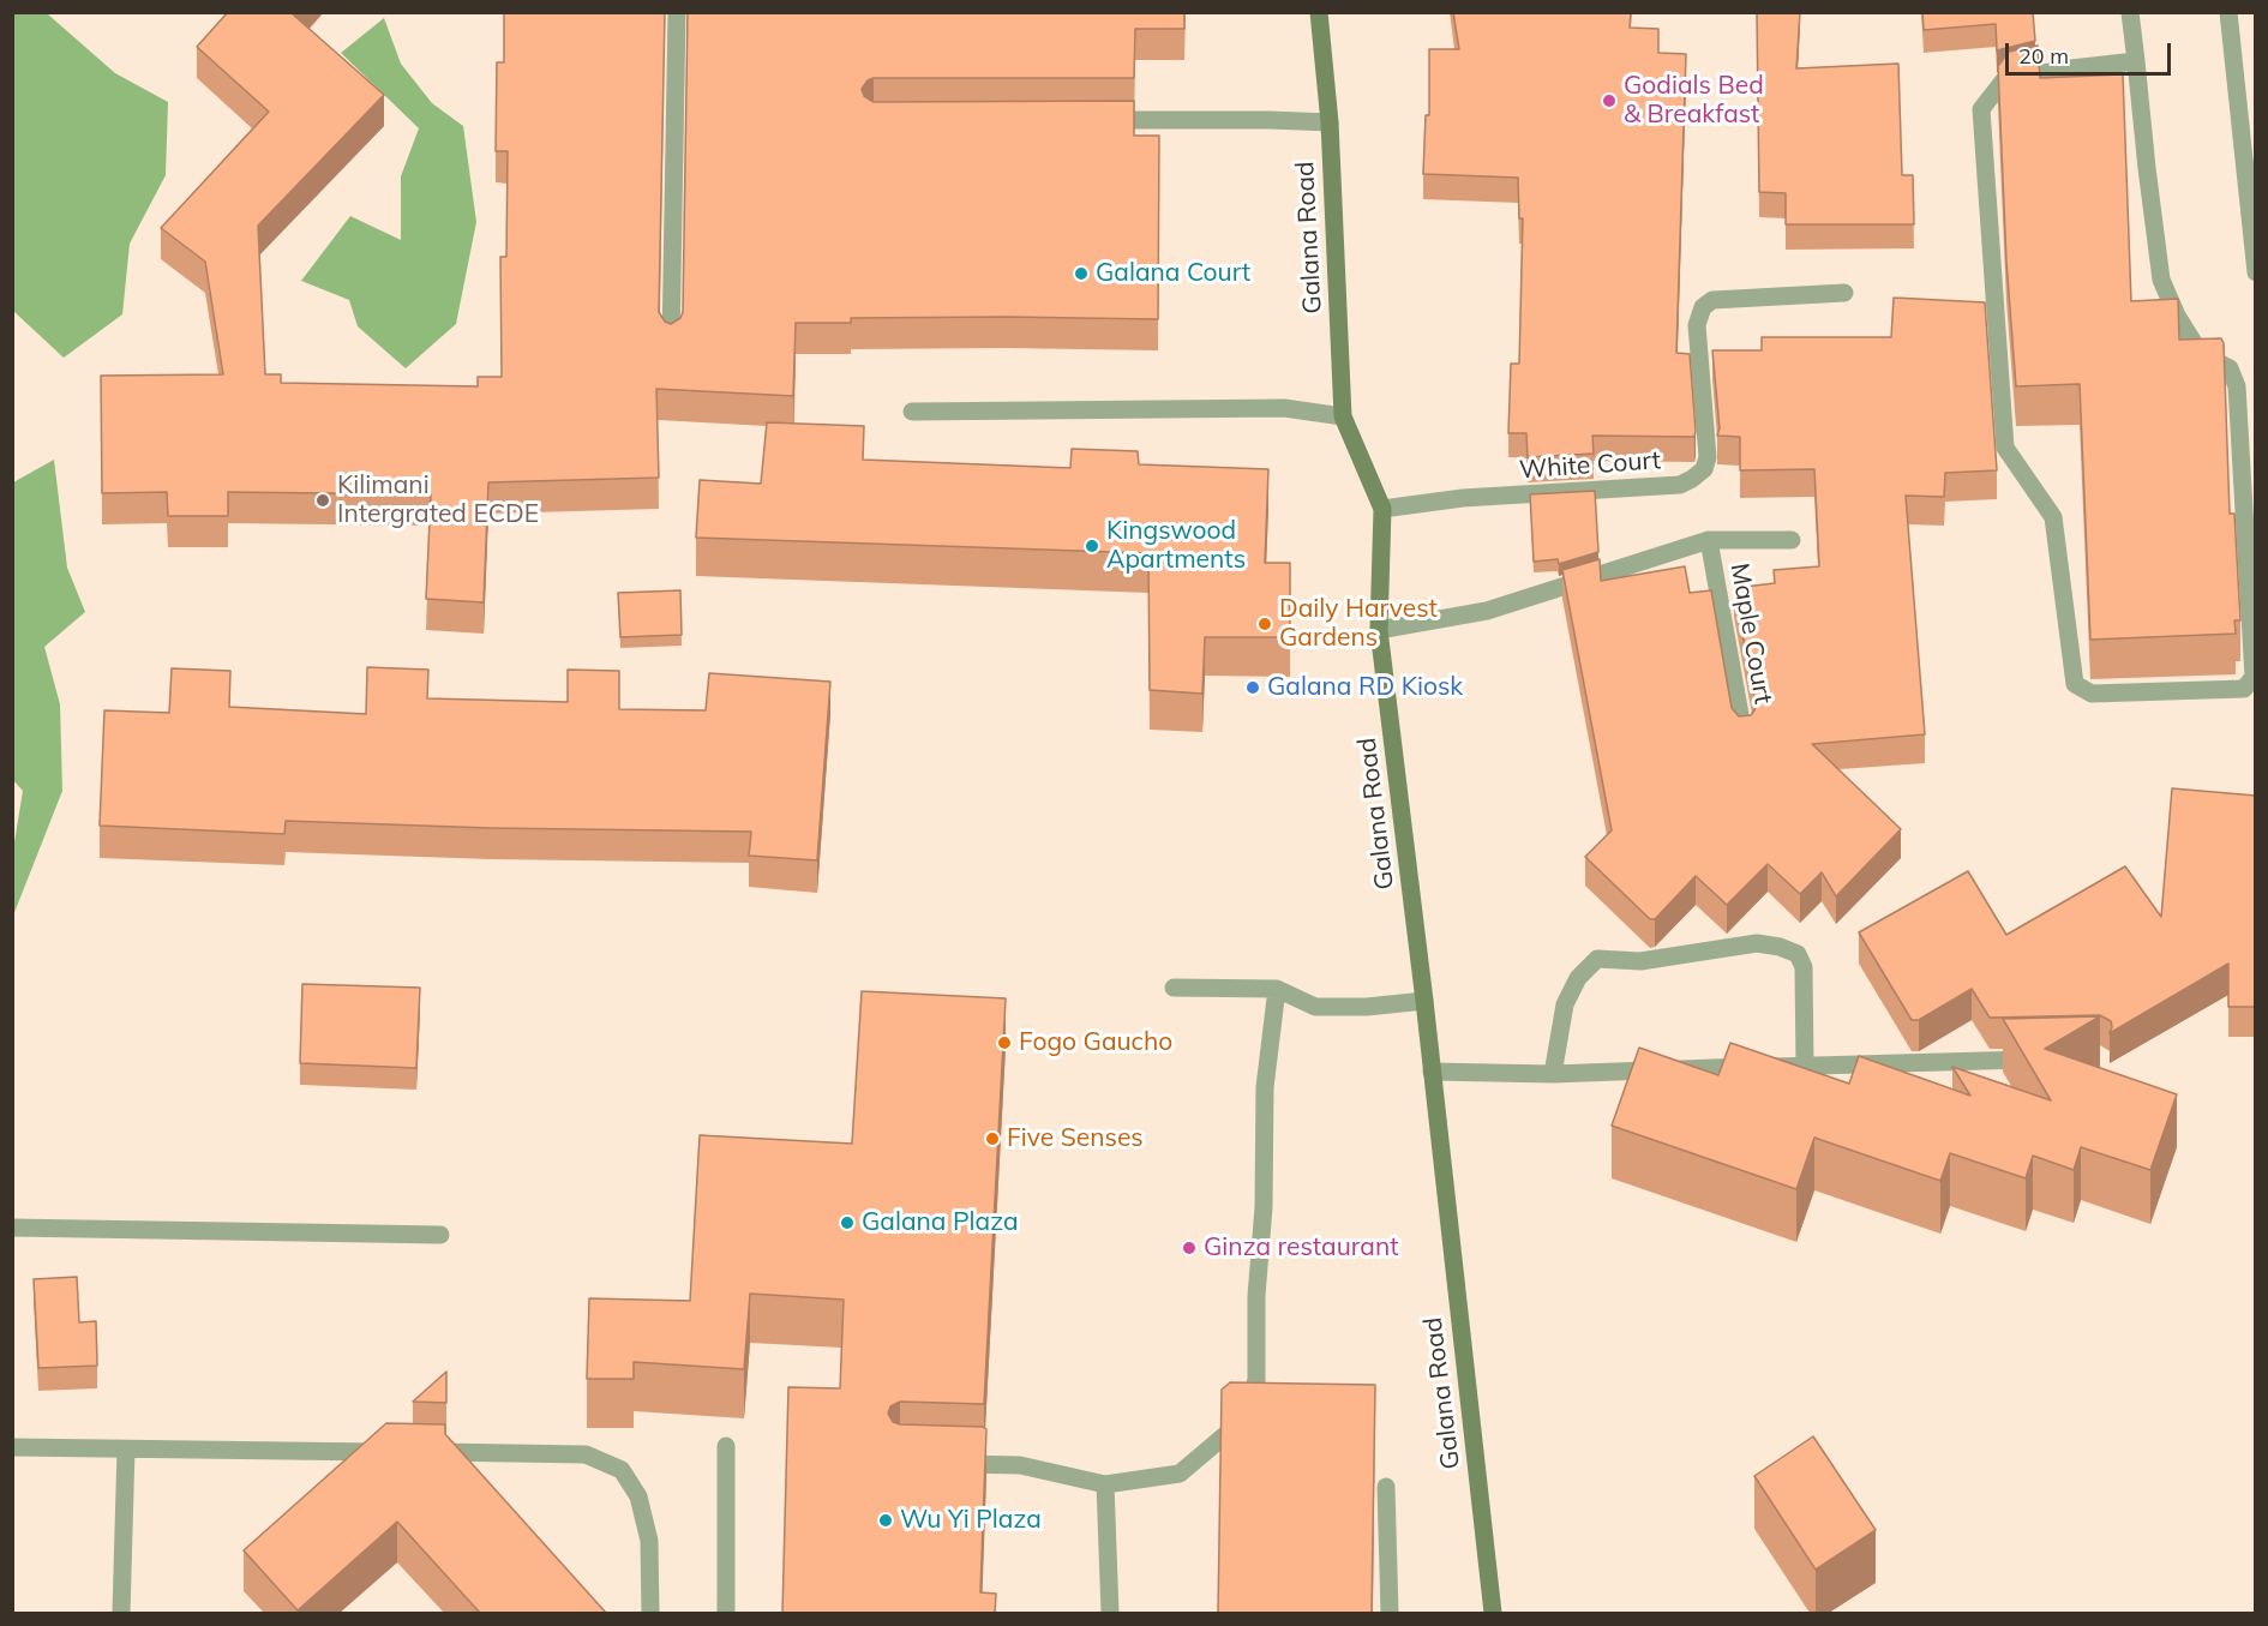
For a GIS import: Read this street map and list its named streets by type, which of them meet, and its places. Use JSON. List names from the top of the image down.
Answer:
{
  "streets": {
    "main road": ["Galana Road"],
    "street": ["White Court", "Maple Court"]
  },
  "crossings": [
    ["Galana Road", "White Court"],
    ["Galana Road", "Maple Court"]
  ],
  "places": [
    "Godials Bed & Breakfast",
    "Galana Court",
    "Kilimani Intergrated ECDE",
    "Kingswood Apartments",
    "Daily Harvest Gardens",
    "Galana RD Kiosk",
    "Fogo Gaucho",
    "Five Senses",
    "Galana Plaza",
    "Ginza restaurant",
    "Wu Yi Plaza"
  ],
  "scale_bar": "20 m"
}
